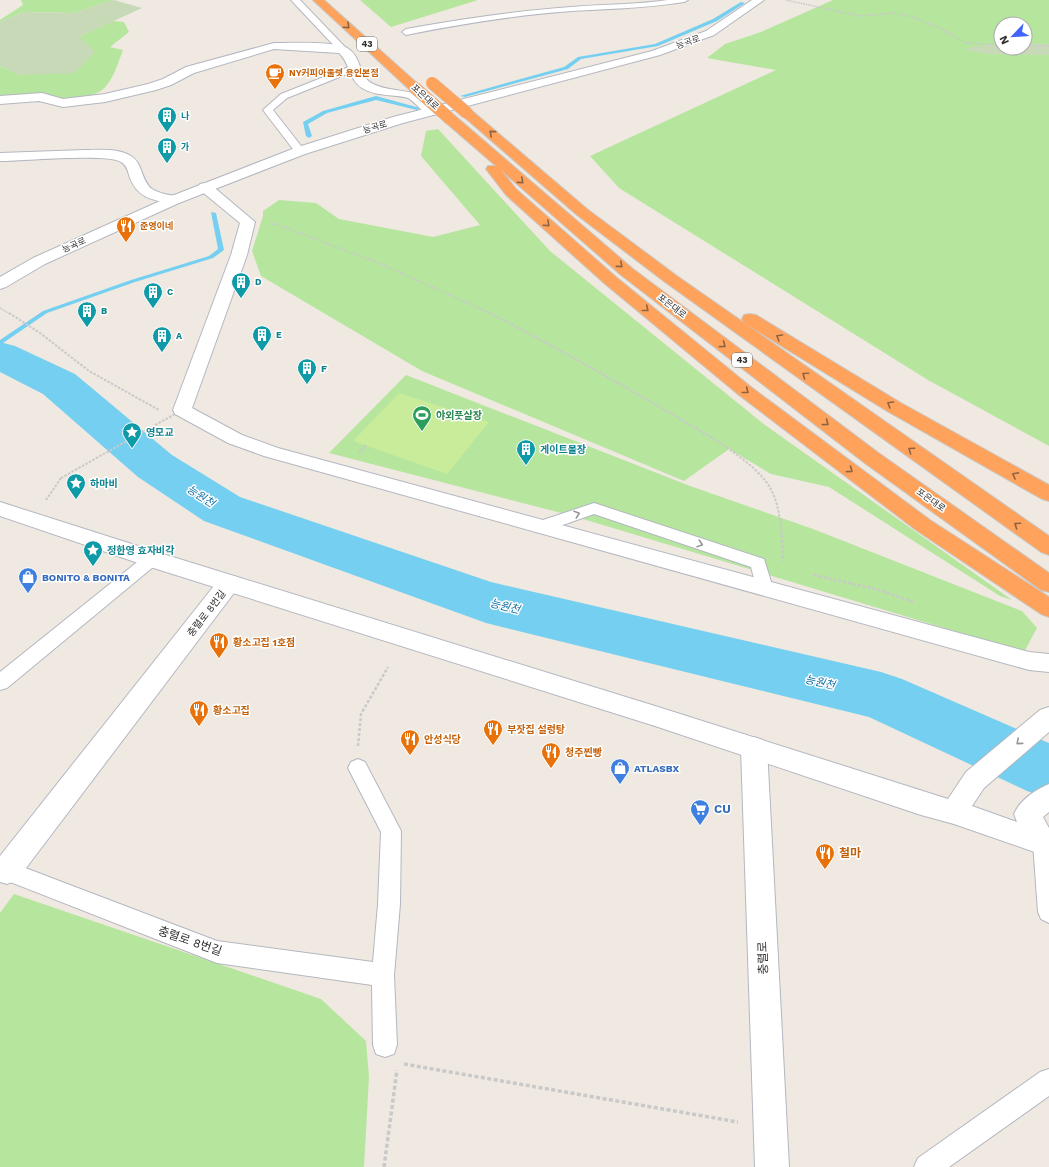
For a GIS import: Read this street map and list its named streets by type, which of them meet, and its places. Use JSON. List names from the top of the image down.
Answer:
{
  "streets": {
    "highway": ["43", "포은대로"],
    "street": ["능곡로", "충렬로 8번길", "충렬로"]
  },
  "water": ["능원천"],
  "places": {
    "cafe": ["NY커피아울렛 용인본점"],
    "building": [
      "나",
      "가",
      "D",
      "C",
      "B",
      "E",
      "A",
      "F",
      "게이트볼장"
    ],
    "restaurant": [
      "준영이네",
      "황소고집 1호점",
      "황소고집",
      "부잣집 설렁탕",
      "안성식당",
      "청주찐빵",
      "철마"
    ],
    "sports": ["야외풋살장"],
    "place": ["영모교", "하마비", "정한영 효자비각"],
    "shop": ["BONITO & BONITA", "ATLASBX"],
    "supermarket": ["CU"]
  },
  "north": "bottom left"
}
